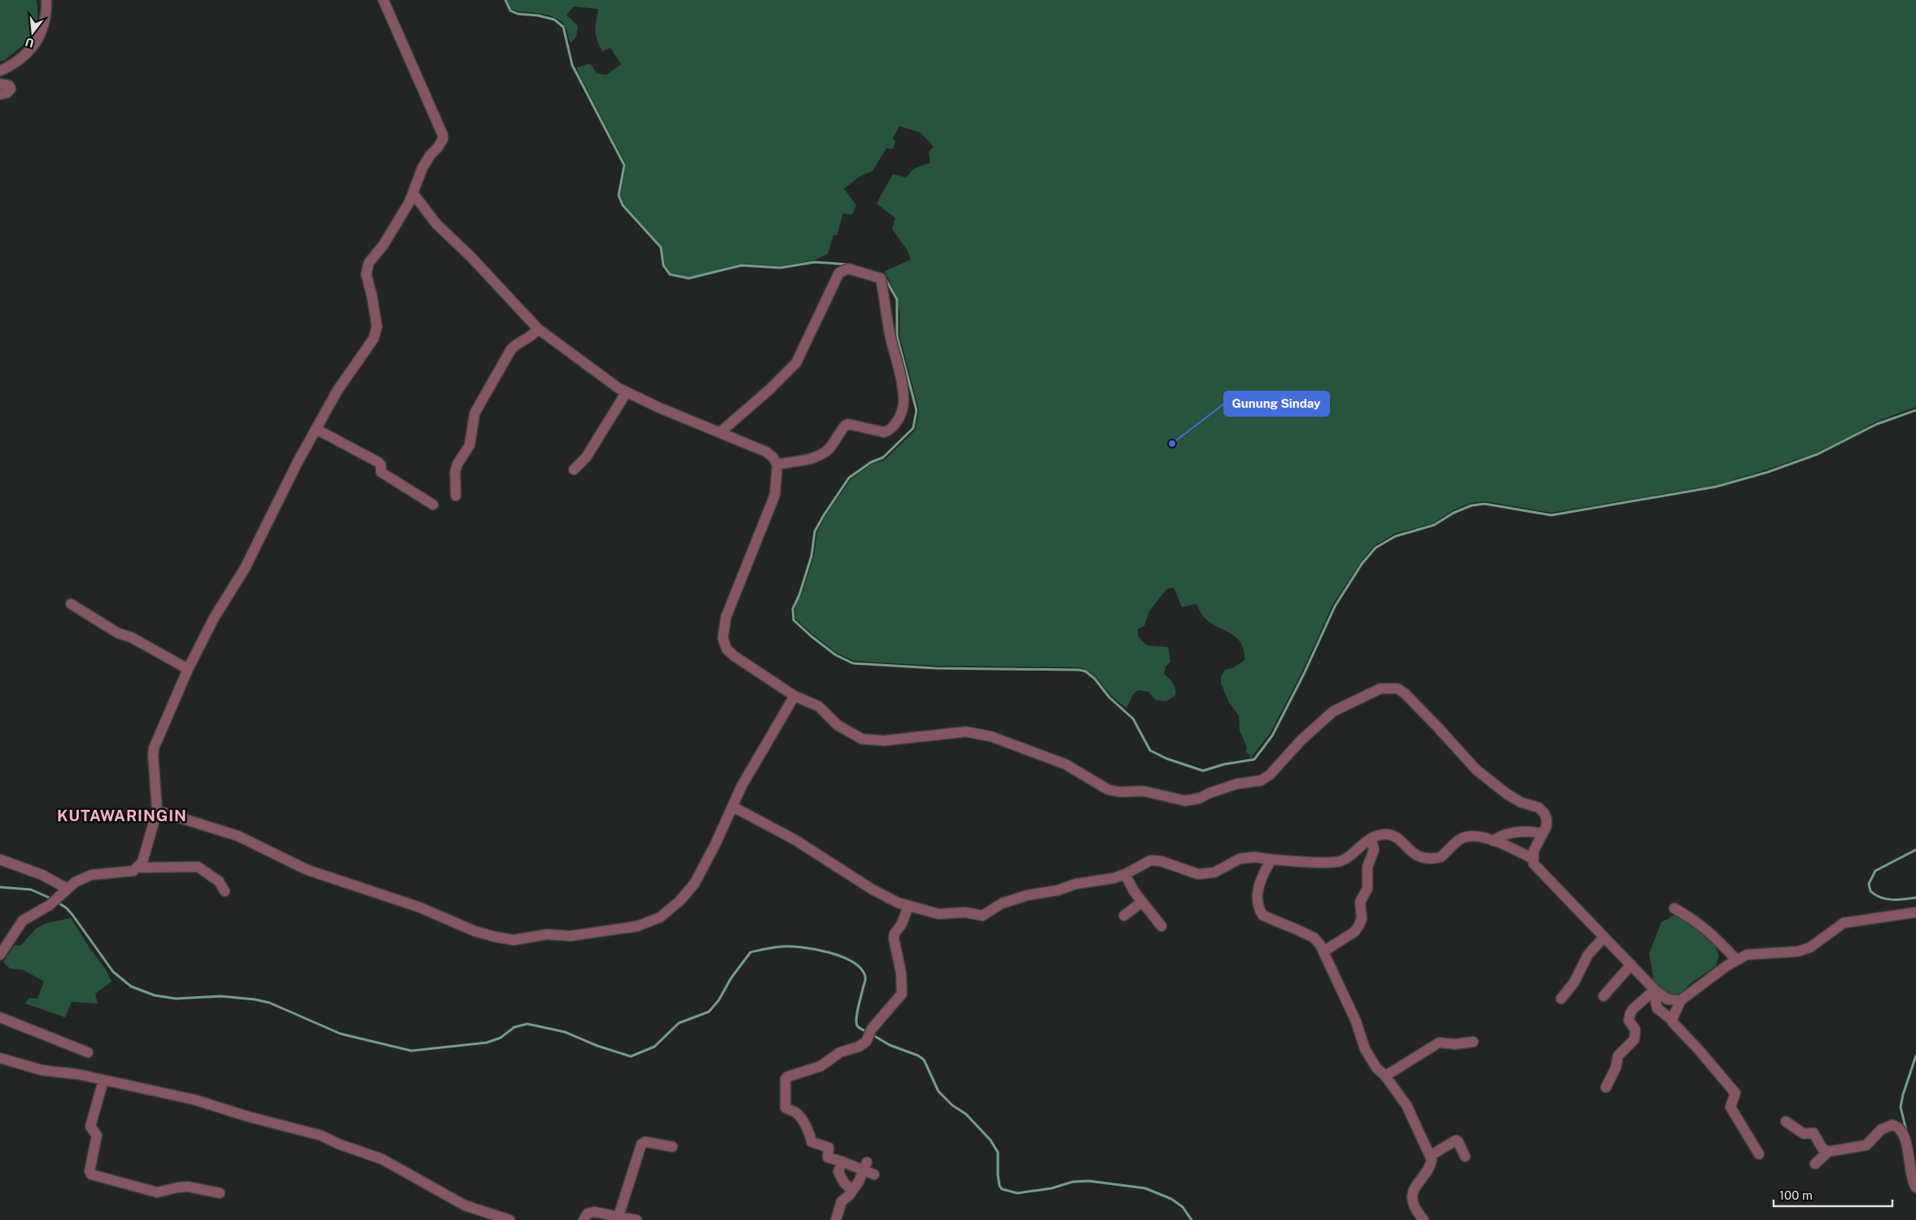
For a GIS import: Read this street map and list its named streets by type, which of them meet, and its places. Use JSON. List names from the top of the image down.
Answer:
{
  "districts": ["KUTAWARINGIN"],
  "places": ["Gunung Sinday"],
  "scale_bar": "100 m",
  "north": "bottom"
}
